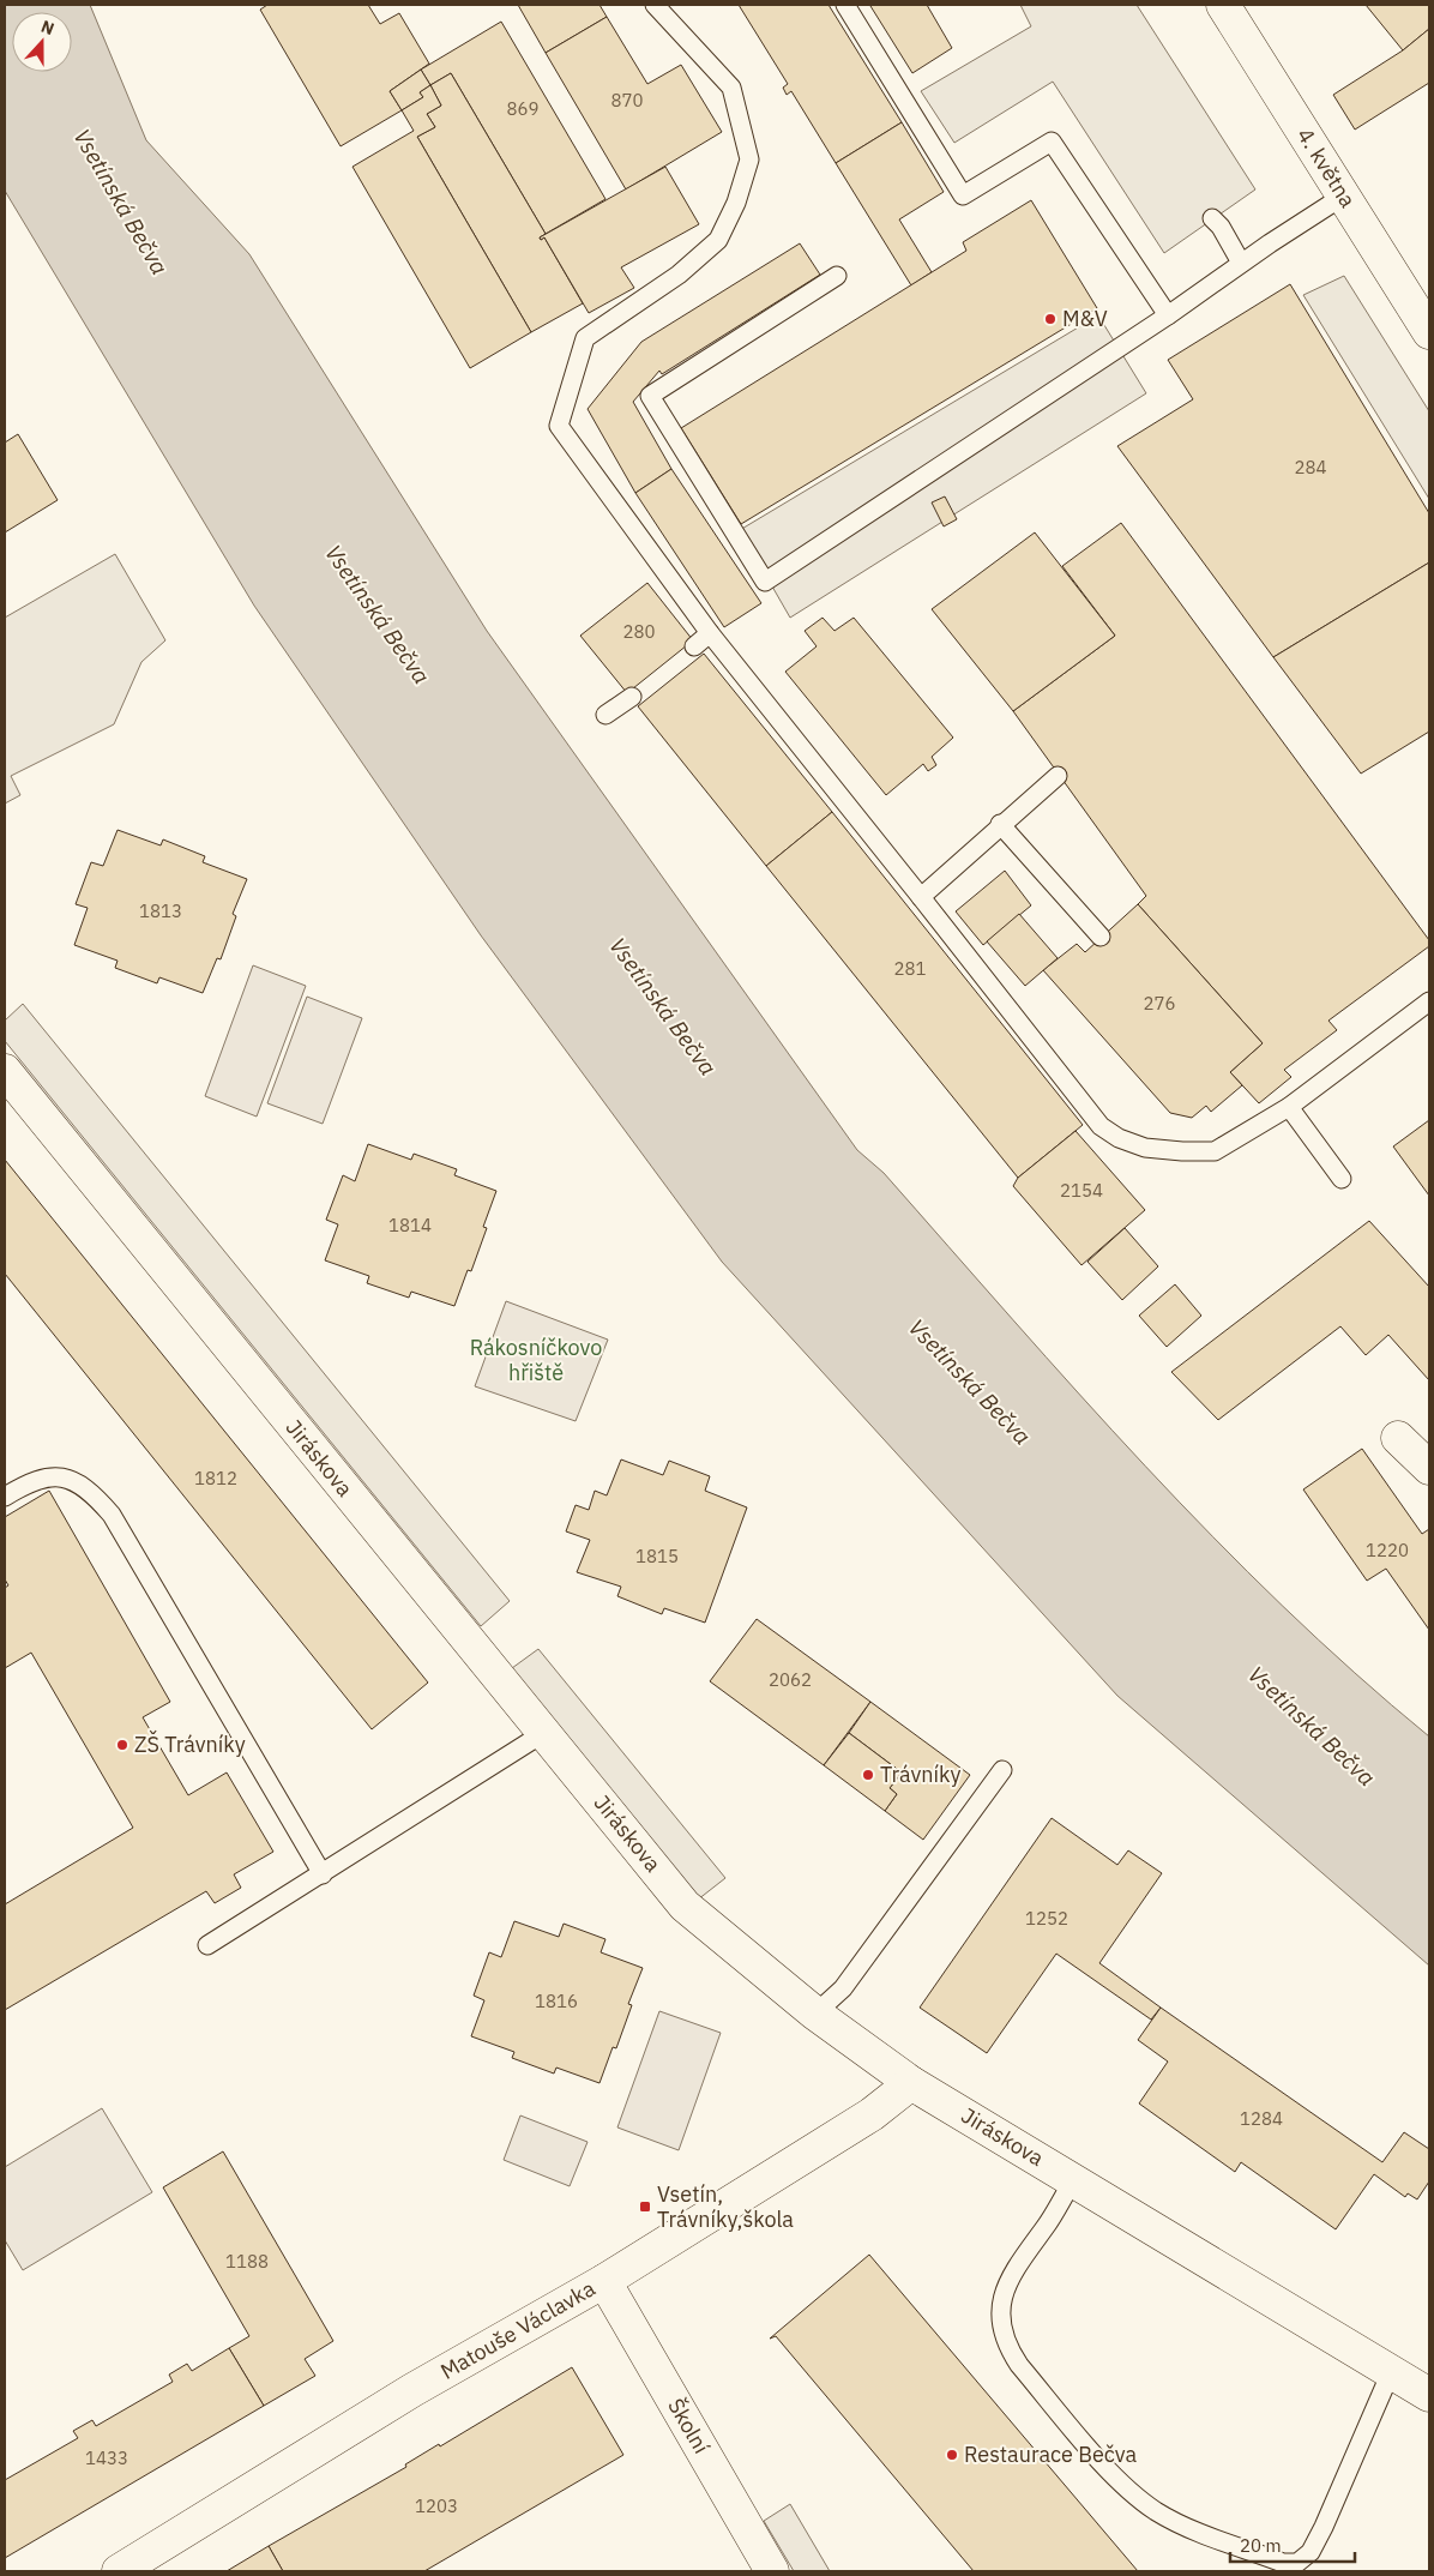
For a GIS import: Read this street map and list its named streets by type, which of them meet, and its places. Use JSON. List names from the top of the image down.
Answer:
{
  "streets": {
    "street": [
      "4. května",
      "Jiráskova",
      "Matouše Václavka",
      "Školní"
    ]
  },
  "crossings": [
    ["Jiráskova", "Matouše Václavka"],
    ["Matouše Václavka", "Školní"]
  ],
  "water": ["Vsetínská Bečva"],
  "parks": ["Rákosníčkovo hřiště"],
  "places": {
    "other": [
      "M&V",
      "ZŠ Trávníky",
      "Trávníky",
      "Restaurace Bečva"
    ],
    "transit": ["Vsetín, Trávníky,škola"]
  },
  "house_numbers": [
    "870",
    "869",
    "284",
    "280",
    "1813",
    "281",
    "276",
    "2154",
    "1814",
    "1812",
    "1220",
    "1815",
    "2062",
    "1252",
    "1816",
    "1284",
    "1188",
    "1433",
    "1203"
  ],
  "scale_bar": "20 m",
  "north": "top"
}
